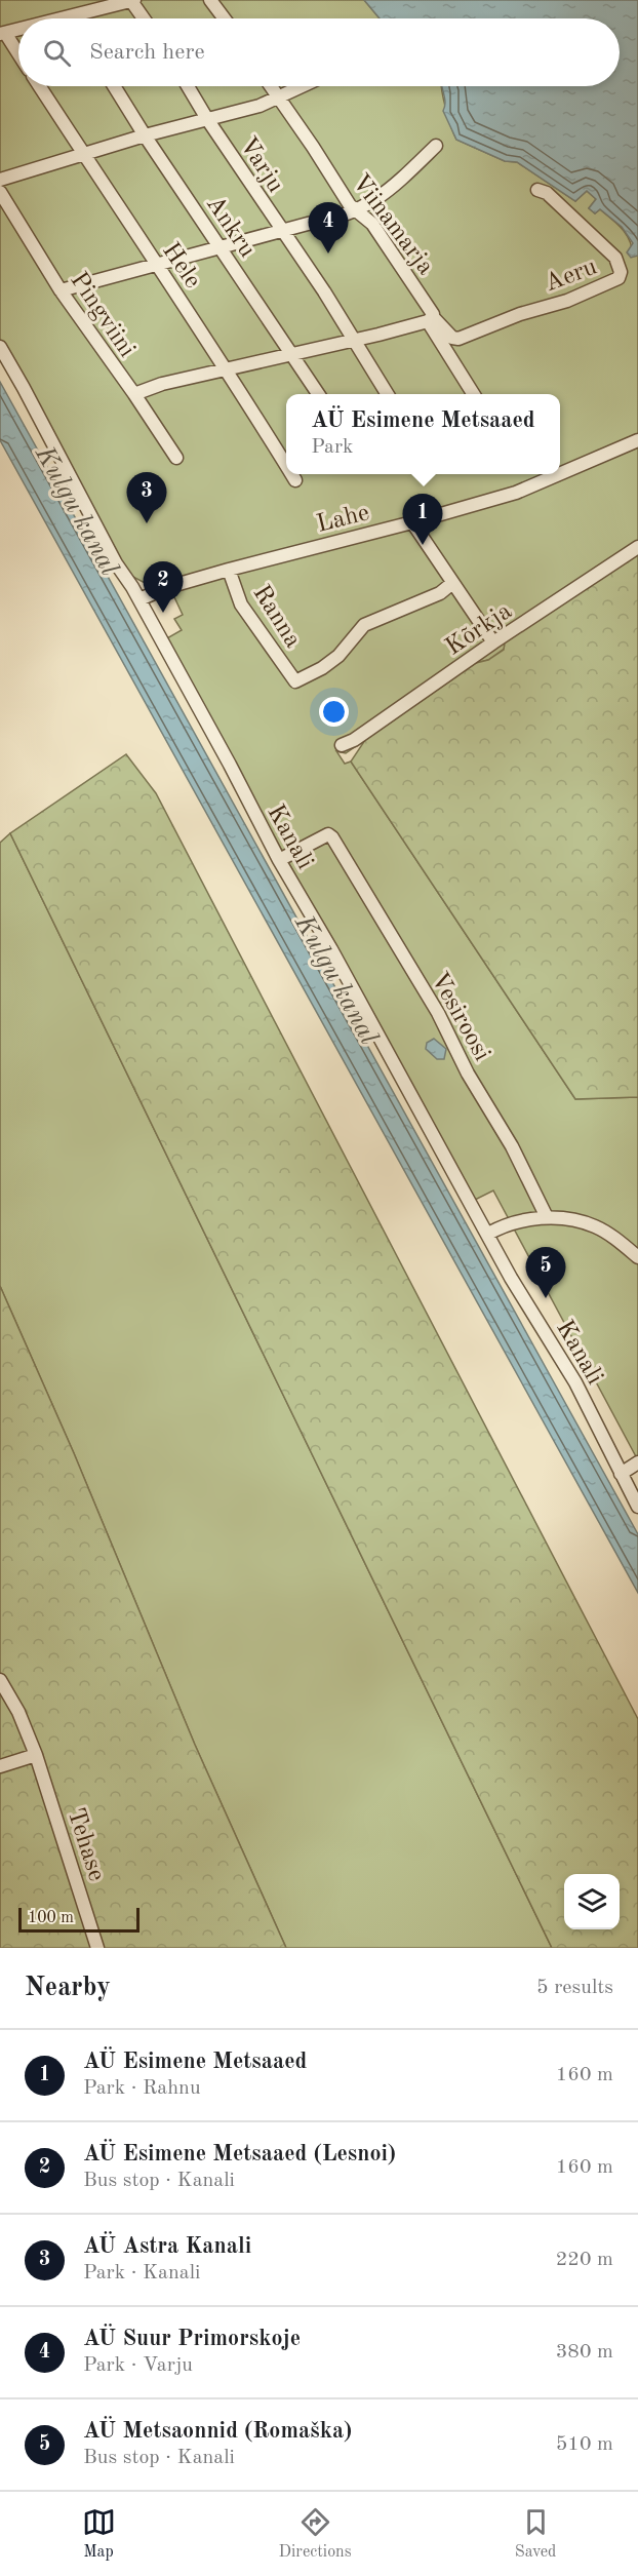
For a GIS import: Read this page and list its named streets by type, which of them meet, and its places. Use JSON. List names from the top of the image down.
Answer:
{
  "streets": {
    "street": [
      "Varju",
      "Viinamarja",
      "Ankru",
      "Hele",
      "Aeru",
      "Pingviini",
      "Lahe",
      "Ranna",
      "Kõrkja",
      "Kanali",
      "Vesiroosi",
      "Tehase"
    ]
  },
  "crossings": [
    ["Viinamarja", "Aeru"],
    ["Lahe", "Ranna"],
    ["Lahe", "Kanali"],
    ["Kanali", "Vesiroosi"]
  ],
  "water": ["Kulgu kanal"],
  "scale_bar": "100 m",
  "page": {
    "search": "Search here",
    "pins": [
      "4",
      "3",
      "1",
      "2",
      "5"
    ],
    "popup": ["AÜ Esimene Metsaaed", "Park"],
    "scale": "100 m",
    "heading": ["Nearby", "5 results"],
    "list": [
      {
        "mark": "1",
        "name": "AÜ Esimene Metsaaed",
        "note": "Park · Rahnu",
        "value": "160 m"
      },
      {
        "mark": "2",
        "name": "AÜ Esimene Metsaaed (Lesnoi)",
        "note": "Bus stop · Kanali",
        "value": "160 m"
      },
      {
        "mark": "3",
        "name": "AÜ Astra Kanali",
        "note": "Park · Kanali",
        "value": "220 m"
      },
      {
        "mark": "4",
        "name": "AÜ Suur Primorskoje",
        "note": "Park · Varju",
        "value": "380 m"
      },
      {
        "mark": "5",
        "name": "AÜ Metsaonnid (Romaška)",
        "note": "Bus stop · Kanali",
        "value": "510 m"
      }
    ],
    "nav": ["Map", "Directions", "Saved"]
  }
}
